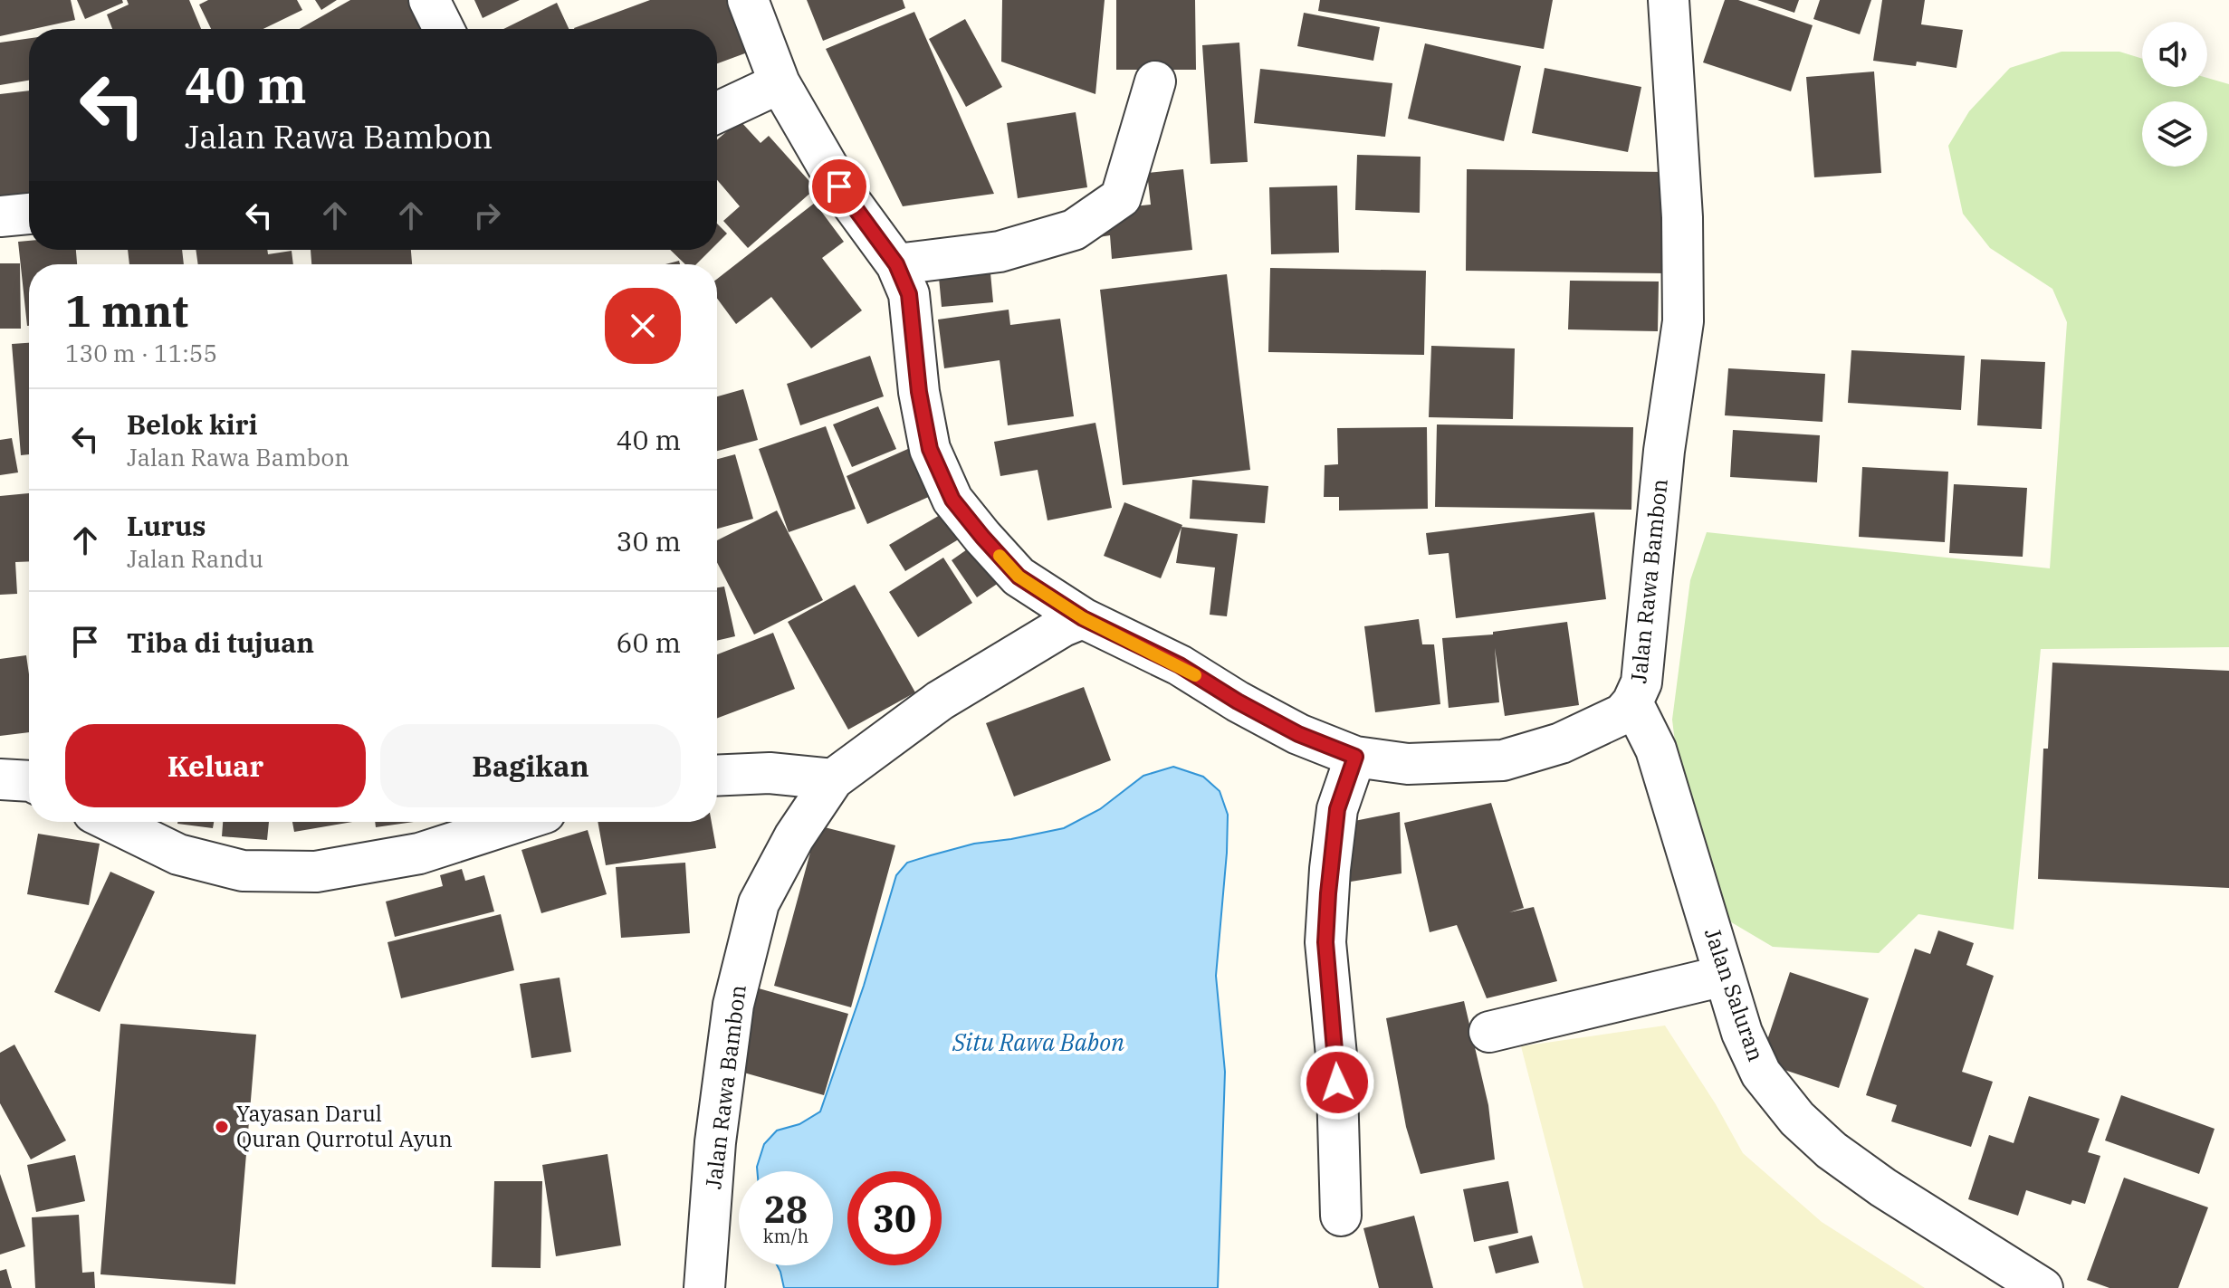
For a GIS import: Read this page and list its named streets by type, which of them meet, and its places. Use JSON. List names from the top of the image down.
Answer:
{
  "streets": {
    "street": ["Jalan Rawa Bambon", "Jalan Saluran"]
  },
  "crossings": [
    ["Jalan Rawa Bambon", "Jalan Saluran"]
  ],
  "water": ["Situ Rawa Babon"],
  "places": ["Yayasan Darul Quran Qurrotul Ayun"],
  "page": {
    "turn": ["40 m", "Jalan Rawa Bambon"],
    "heading": ["1 mnt", "130 m · 11:55"],
    "list": [
      {
        "name": "Belok kiri",
        "note": "Jalan Rawa Bambon",
        "value": "40 m"
      },
      {
        "name": "Lurus",
        "note": "Jalan Randu",
        "value": "30 m"
      },
      {
        "name": "Tiba di tujuan",
        "value": "60 m"
      }
    ],
    "buttons": ["Keluar", "Bagikan"],
    "speed": "28 km/h",
    "limit": "30"
  }
}
